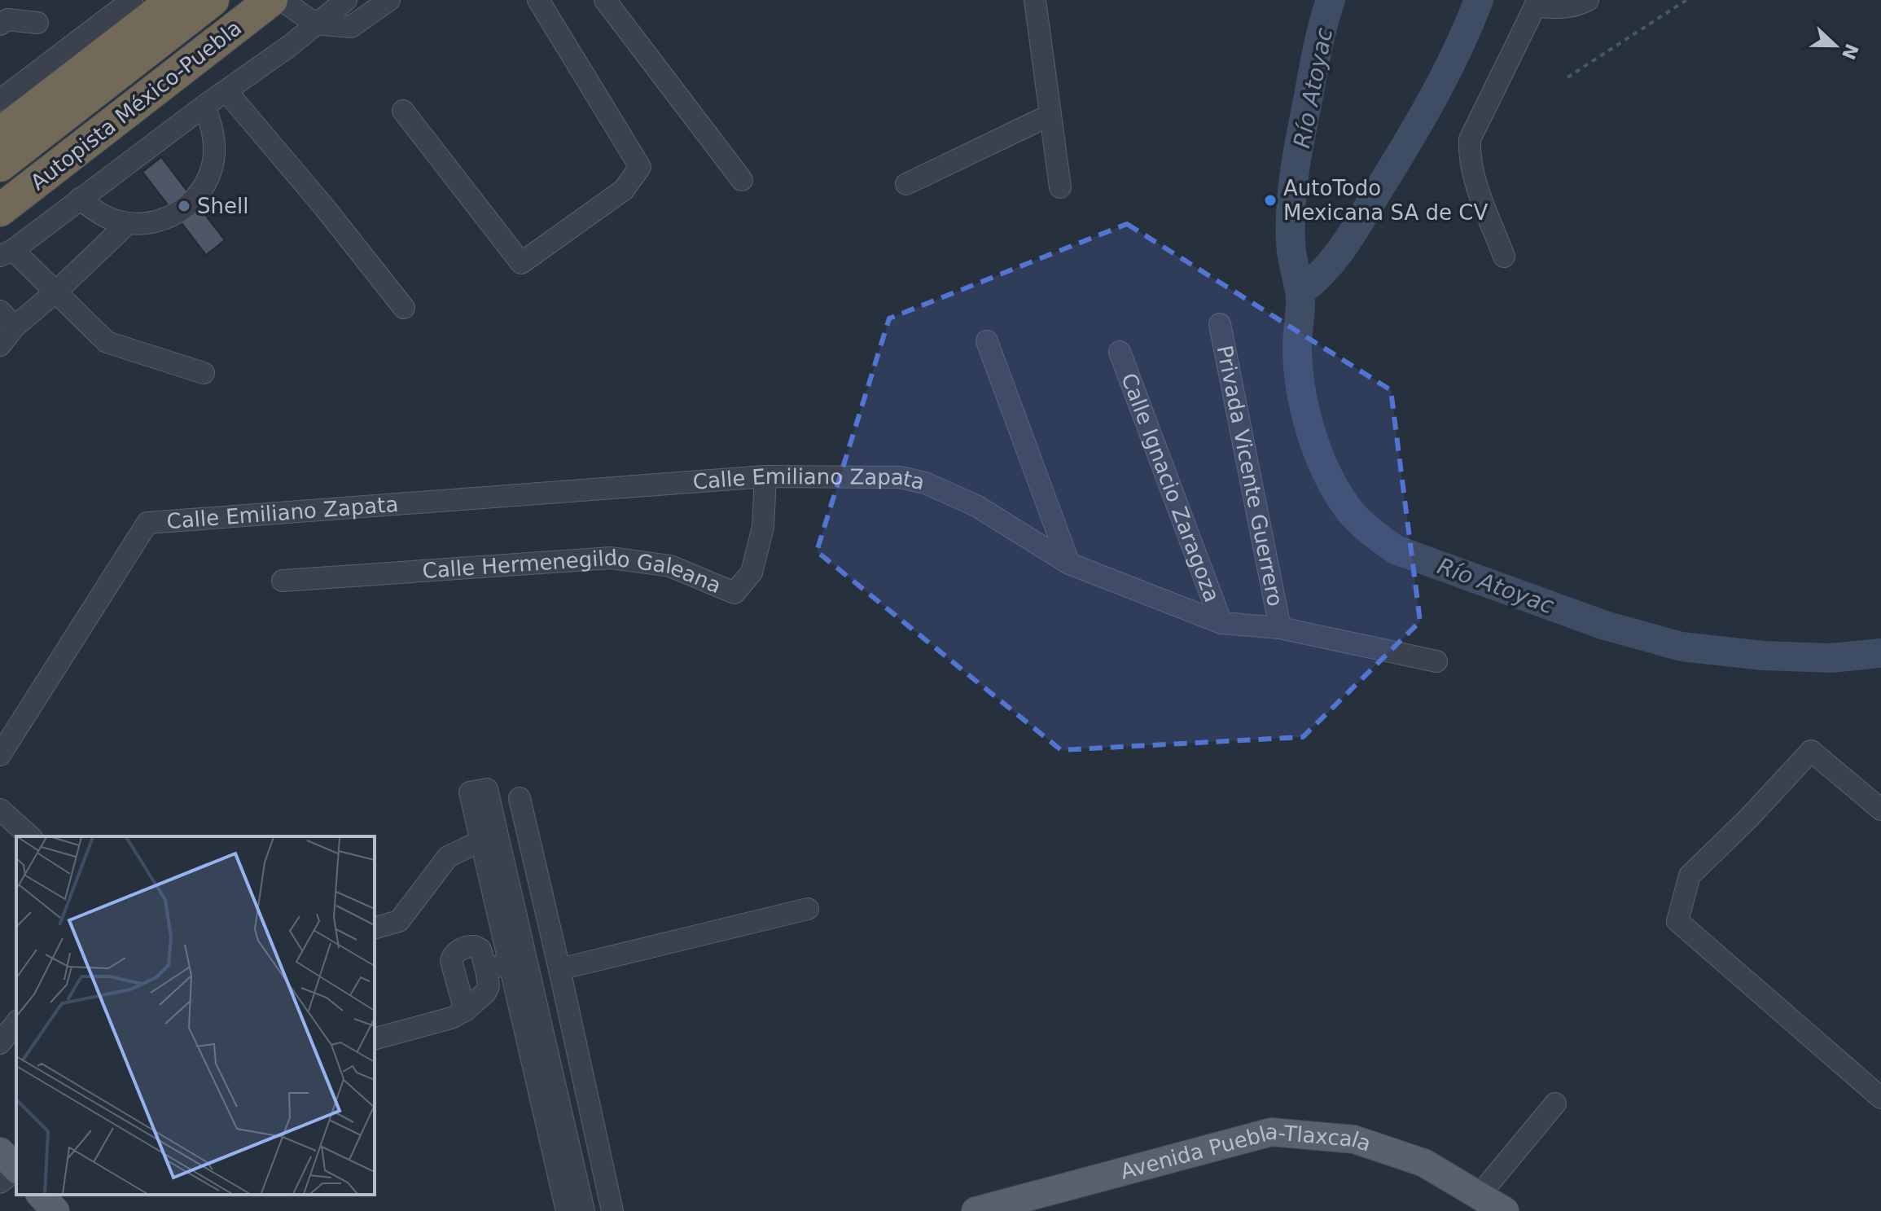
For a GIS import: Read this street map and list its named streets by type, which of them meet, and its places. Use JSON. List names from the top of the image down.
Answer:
{
  "streets": {
    "highway": ["Autopista México-Puebla"],
    "main road": ["Avenida Puebla-Tlaxcala"],
    "street": [
      "Privada Vicente Guerrero",
      "Calle Emiliano Zapata",
      "Calle Ignacio Zaragoza",
      "Calle Hermenegildo Galeana"
    ]
  },
  "crossings": [
    ["Privada Vicente Guerrero", "Calle Emiliano Zapata"],
    ["Calle Emiliano Zapata", "Calle Ignacio Zaragoza"],
    ["Calle Emiliano Zapata", "Calle Hermenegildo Galeana"]
  ],
  "water": ["Río Atoyac"],
  "places": ["AutoTodo Mexicana SA de CV", "Shell"],
  "north": "right"
}
